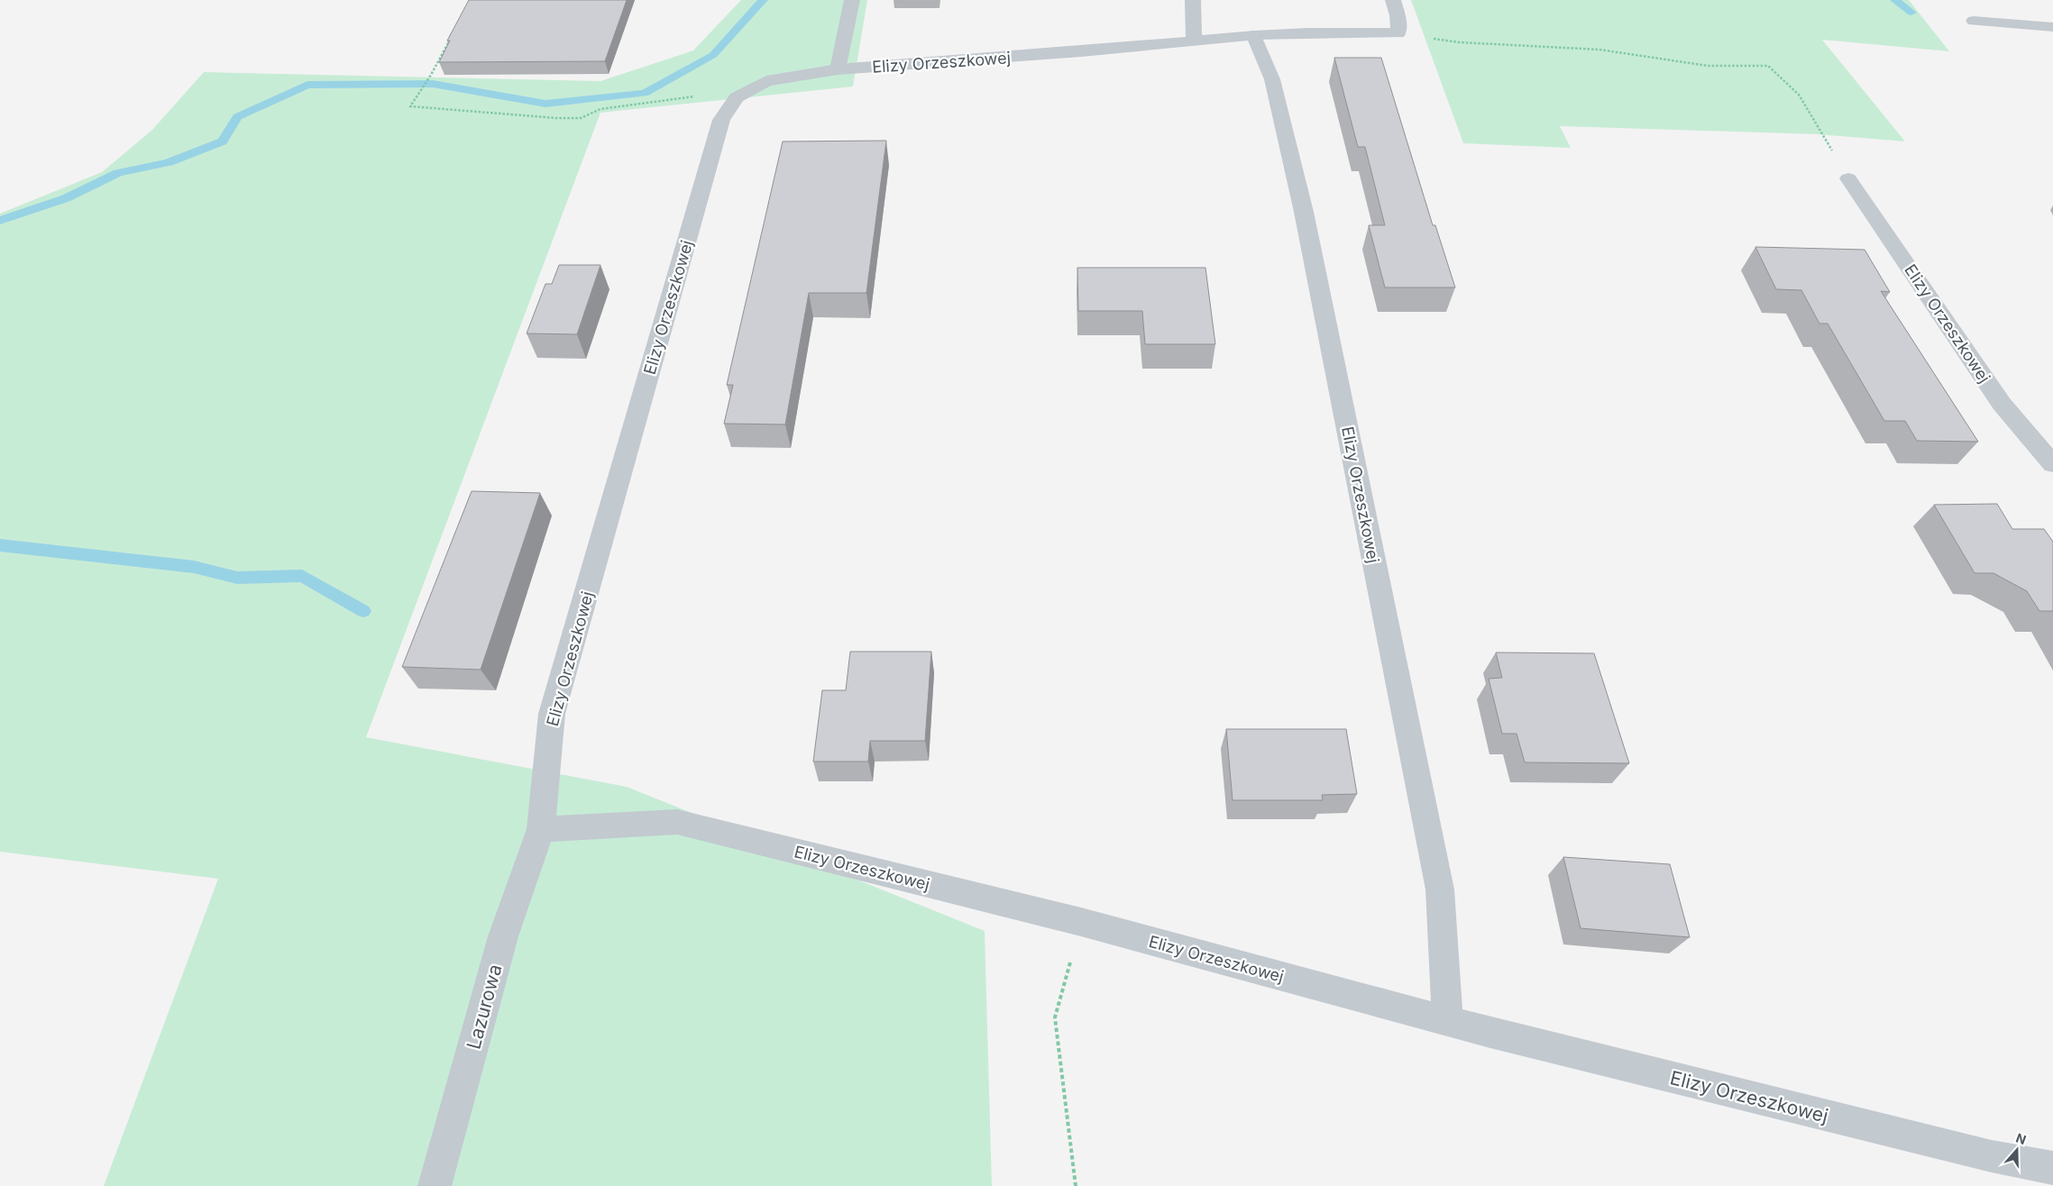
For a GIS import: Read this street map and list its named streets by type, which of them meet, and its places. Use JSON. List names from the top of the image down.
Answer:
{
  "streets": {
    "street": ["Elizy Orzeszkowej", "Lazurowa"]
  },
  "crossings": [
    ["Elizy Orzeszkowej", "Lazurowa"]
  ],
  "north": "top"
}
